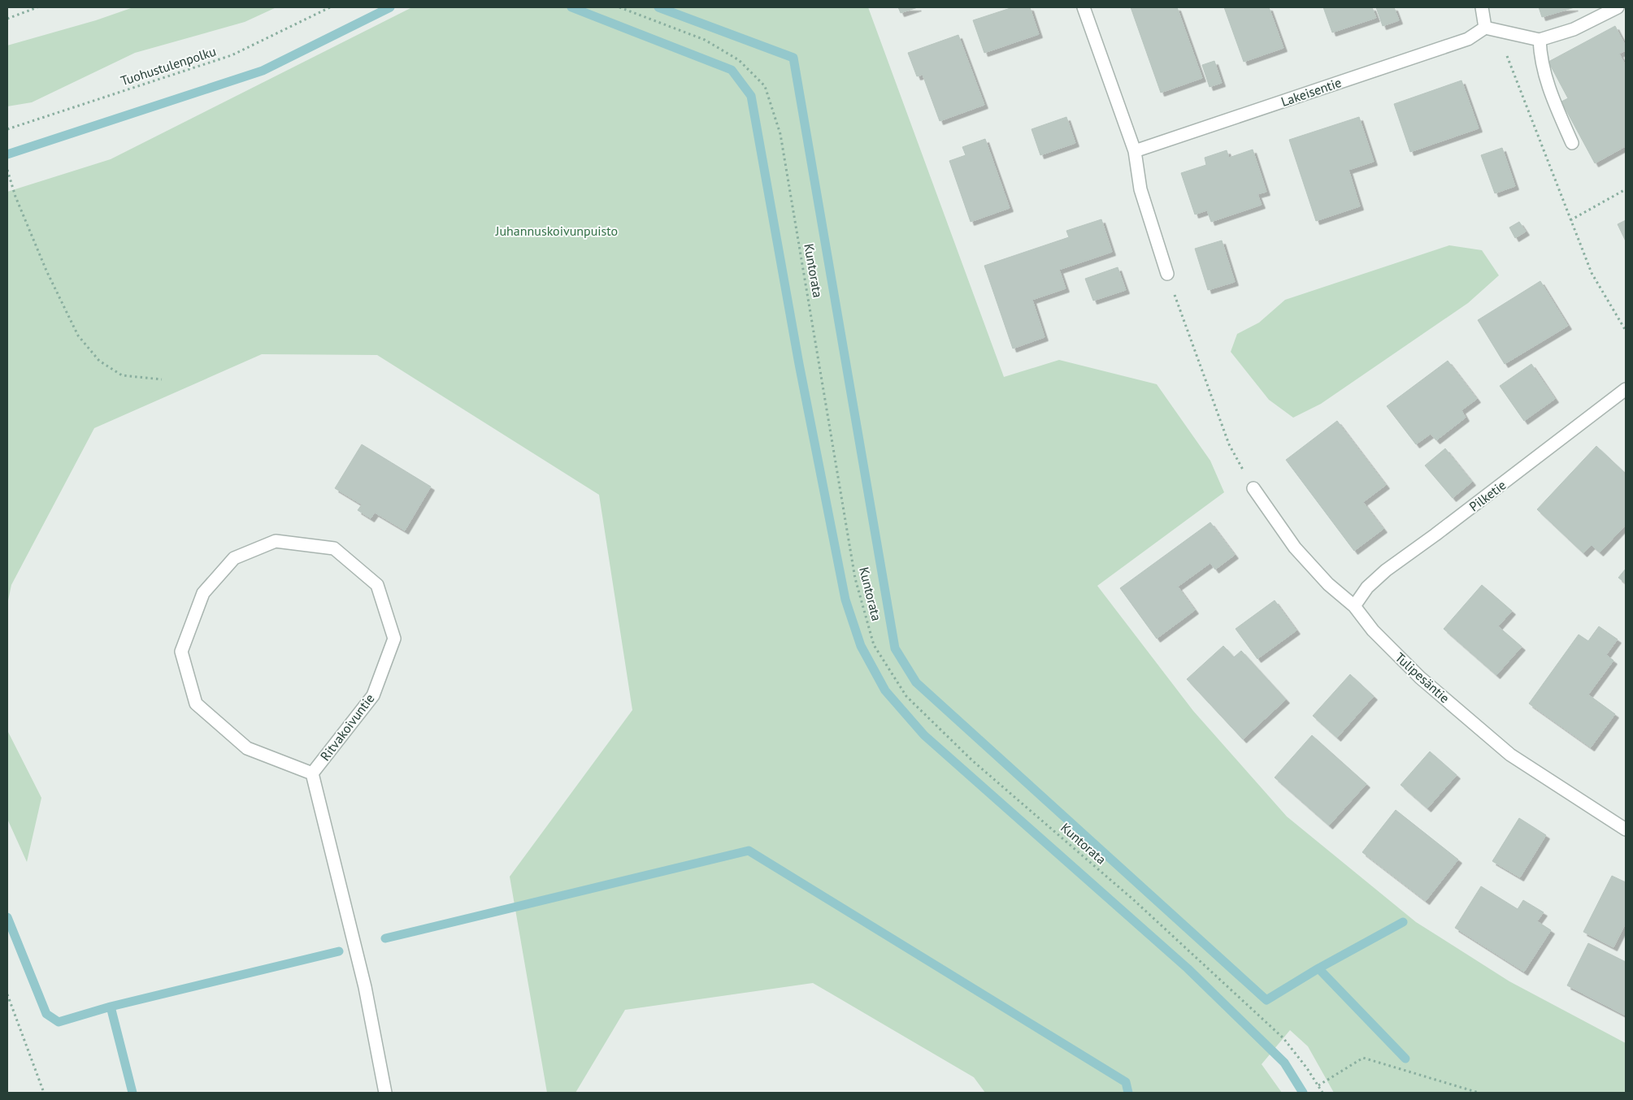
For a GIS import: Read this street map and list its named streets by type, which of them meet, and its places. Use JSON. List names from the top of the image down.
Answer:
{
  "streets": {
    "street": [
      "Lakeisentie",
      "Pilketie",
      "Tulipesäntie",
      "Ritvakoivuntie"
    ],
    "path": ["Tuohustulenpolku", "Kuntorata"]
  },
  "crossings": [
    ["Pilketie", "Tulipesäntie"]
  ],
  "parks": ["Juhannuskoivunpuisto"]
}
